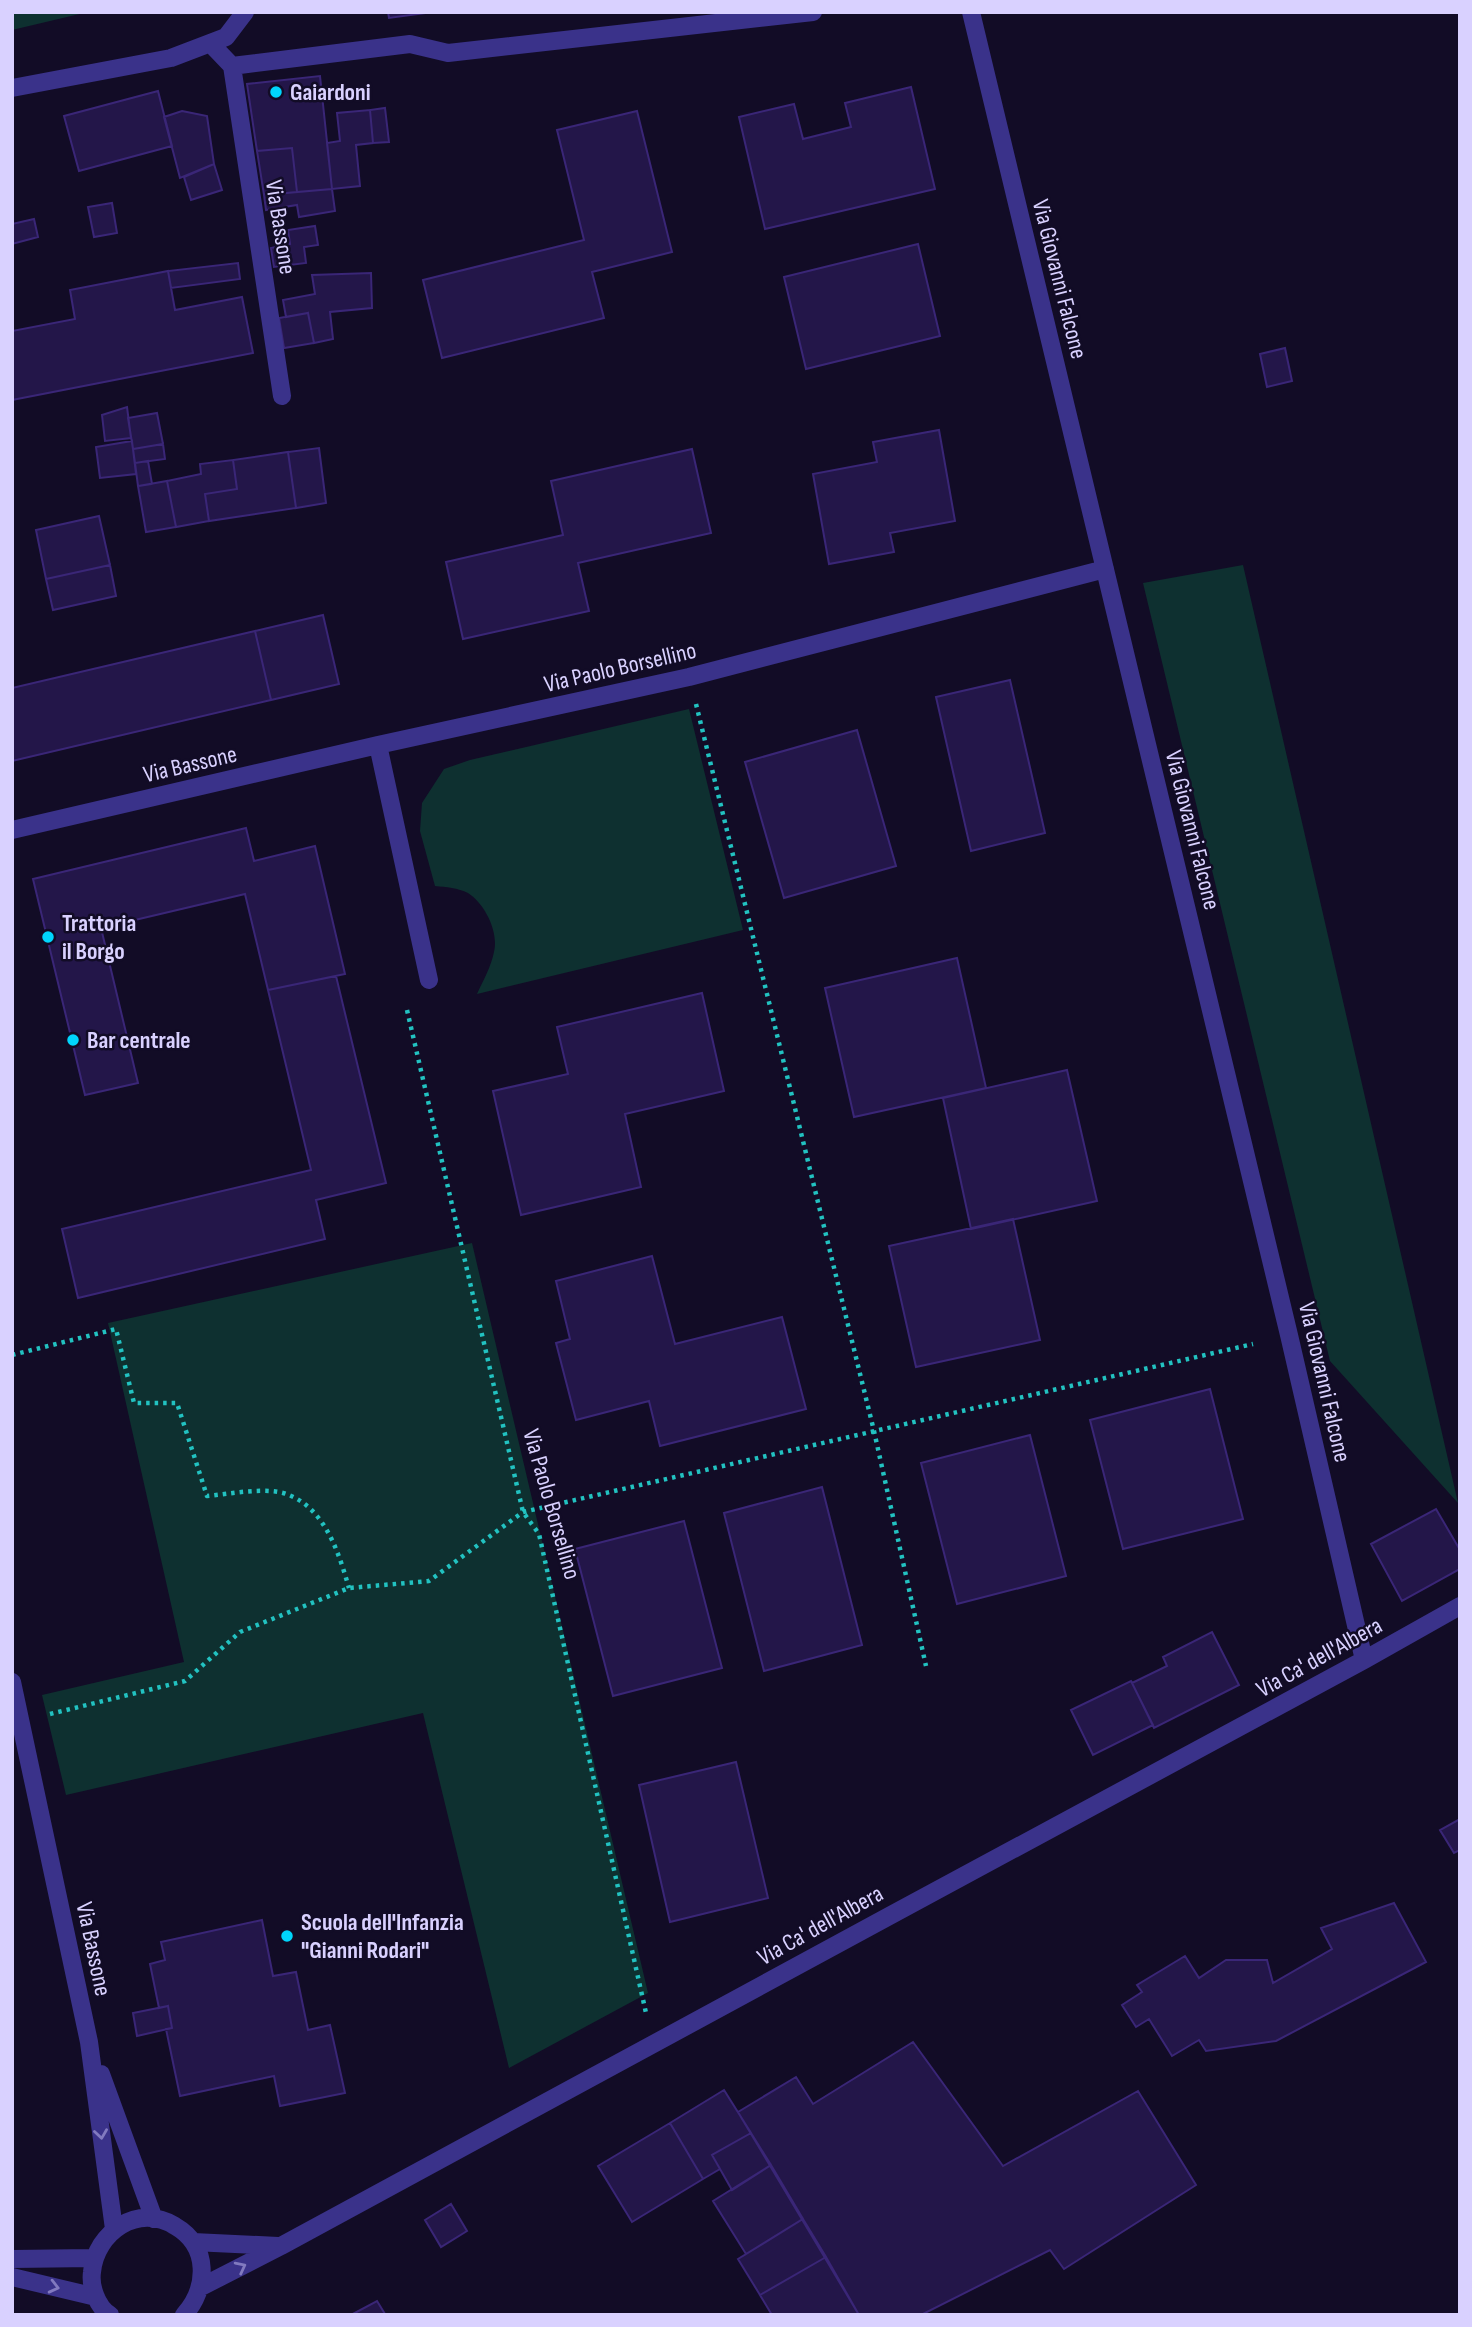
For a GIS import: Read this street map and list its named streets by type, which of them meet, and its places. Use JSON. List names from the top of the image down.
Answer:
{
  "streets": {
    "street": [
      "Via Bassone",
      "Via Giovanni Falcone",
      "Via Paolo Borsellino",
      "Via Ca' dell'Albera"
    ]
  },
  "crossings": [
    ["Via Bassone", "Via Paolo Borsellino"],
    ["Via Giovanni Falcone", "Via Paolo Borsellino"],
    ["Via Giovanni Falcone", "Via Ca' dell'Albera"]
  ],
  "places": [
    "Gaiardoni",
    "Trattoria il Borgo",
    "Bar centrale",
    "Scuola dell'Infanzia \"Gianni Rodari\""
  ]
}
